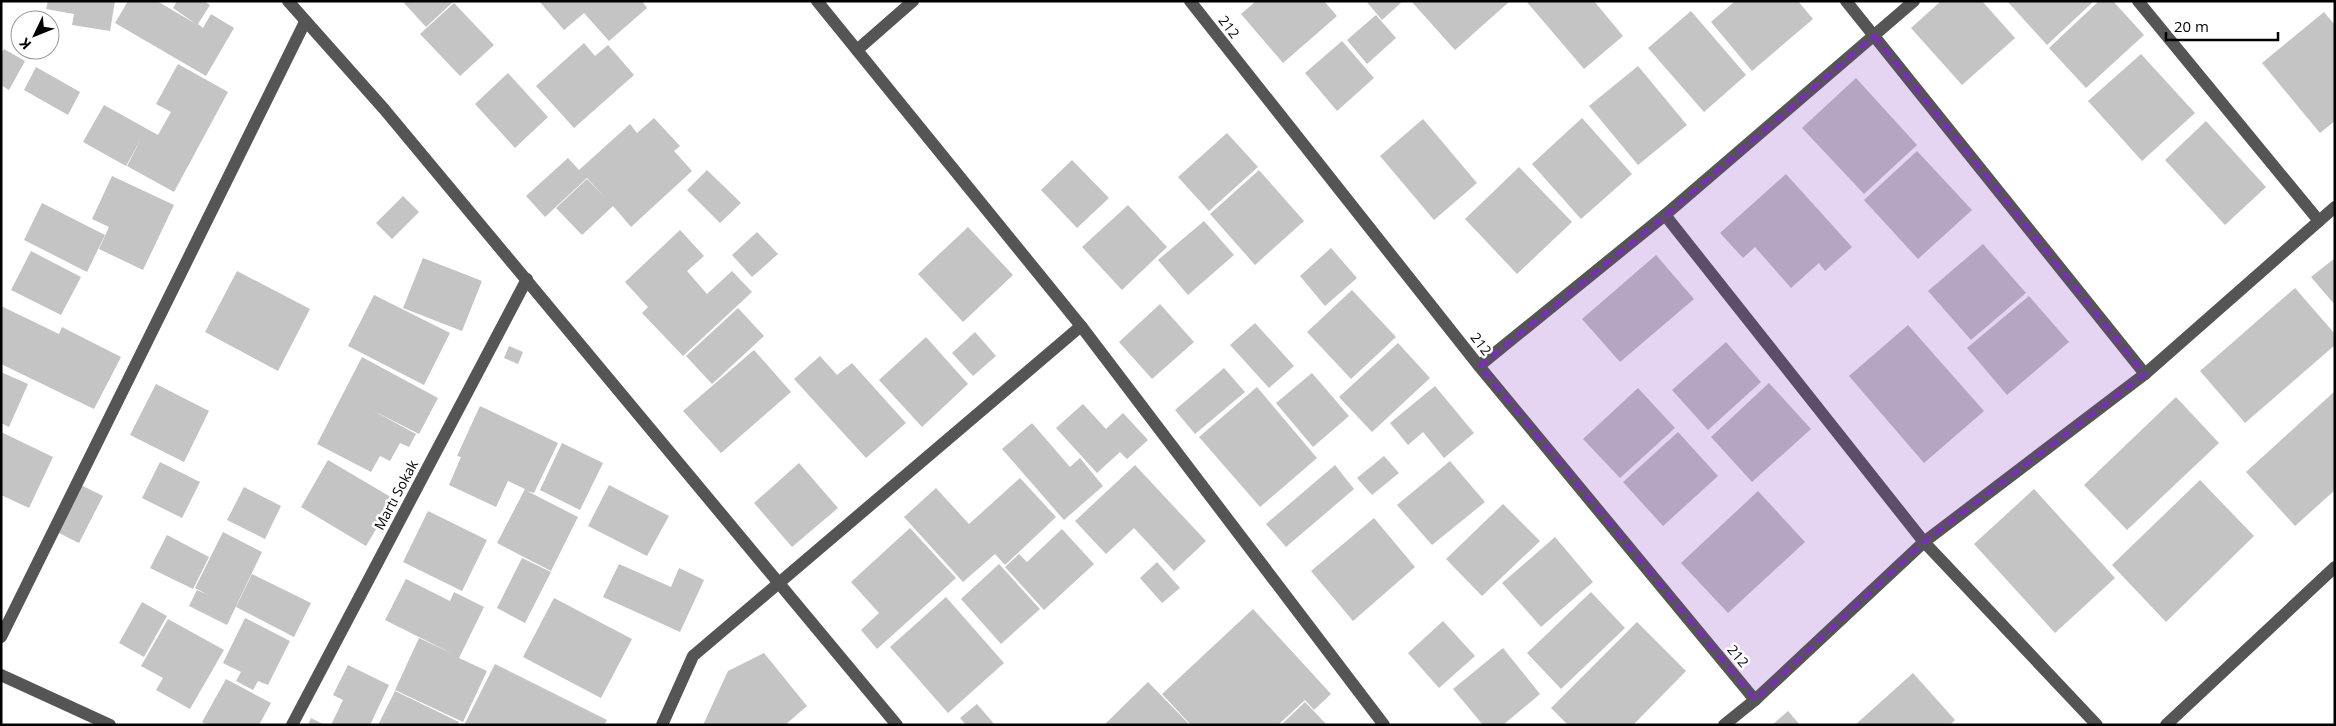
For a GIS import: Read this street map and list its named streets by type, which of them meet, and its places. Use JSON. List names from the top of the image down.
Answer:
{
  "streets": {
    "street": ["212", "Martı Sokak"]
  },
  "scale_bar": "20 m",
  "north": "bottom left"
}
